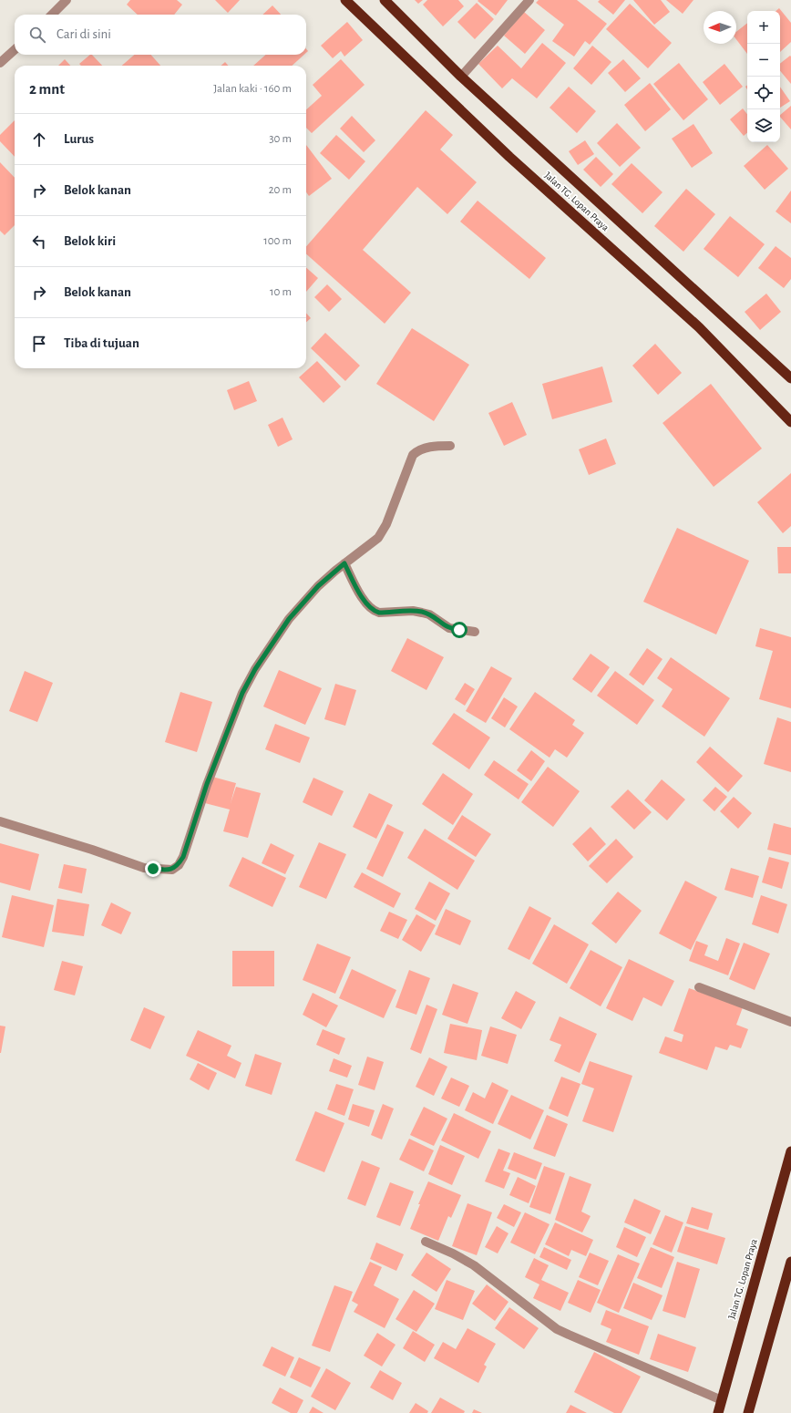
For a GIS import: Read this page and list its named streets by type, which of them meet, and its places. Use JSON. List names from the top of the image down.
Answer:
{
  "streets": {
    "highway": ["Jalan TG. Lopan Praya"]
  },
  "north": "left",
  "page": {
    "map_buttons": ["+", "−"],
    "search": "Cari di sini",
    "heading": ["2 mnt", "Jalan kaki · 160 m"],
    "list": [
      ["Lurus", "30 m"],
      ["Belok kanan", "20 m"],
      ["Belok kiri", "100 m"],
      ["Belok kanan", "10 m"],
      "Tiba di tujuan"
    ]
  }
}
